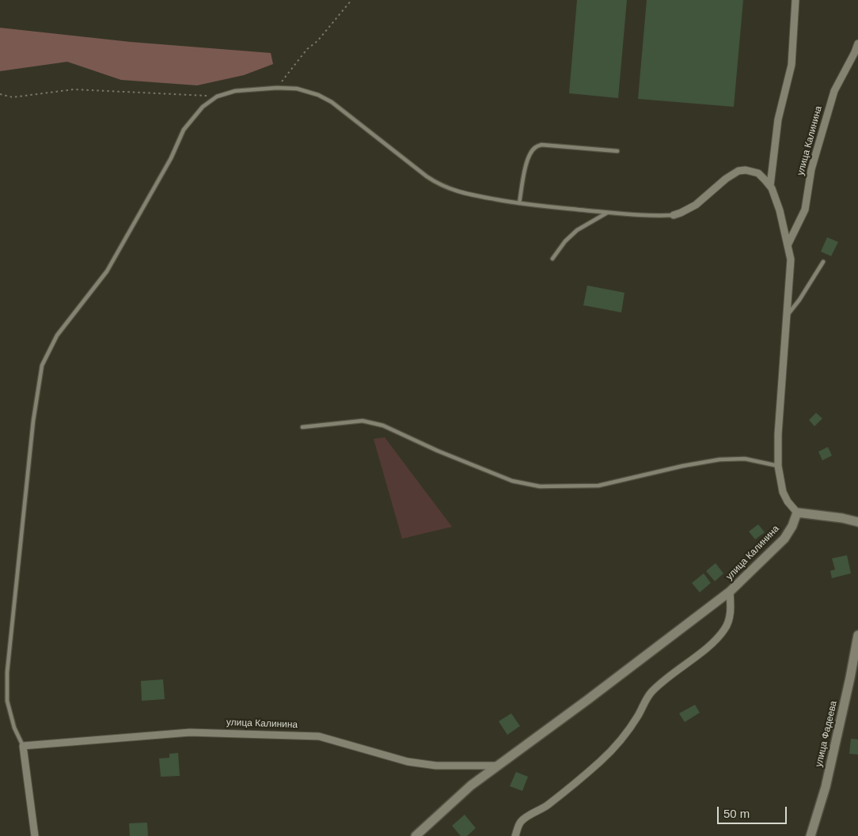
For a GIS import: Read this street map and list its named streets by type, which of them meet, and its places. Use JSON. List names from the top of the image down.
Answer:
{
  "streets": {
    "street": ["улица Калинина", "улица Фадеева"]
  },
  "scale_bar": "50 m"
}
